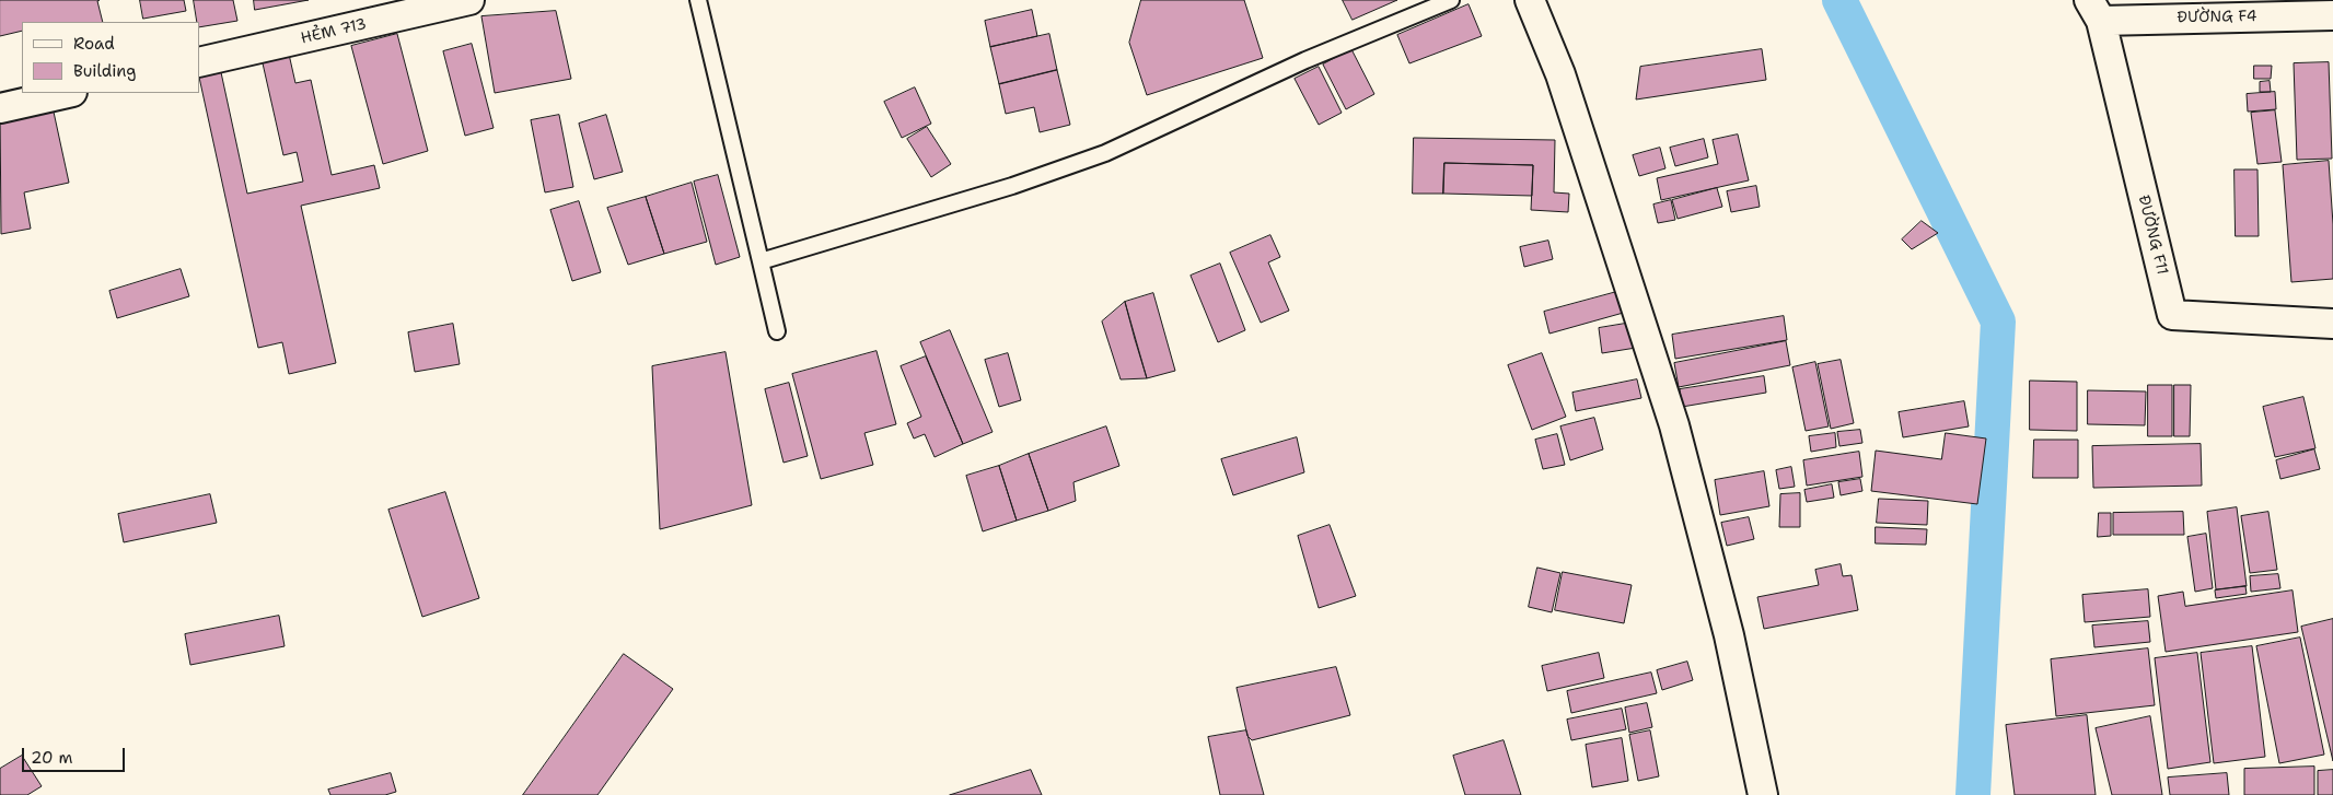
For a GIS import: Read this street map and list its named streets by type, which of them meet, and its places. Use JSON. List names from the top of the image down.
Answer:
{
  "streets": {
    "street": ["ĐƯỜNG F4", "HẺM 713", "ĐƯỜNG F11"]
  },
  "crossings": [
    ["ĐƯỜNG F4", "ĐƯỜNG F11"]
  ],
  "legend": ["Road", "Building"],
  "scale_bar": "20 m"
}
